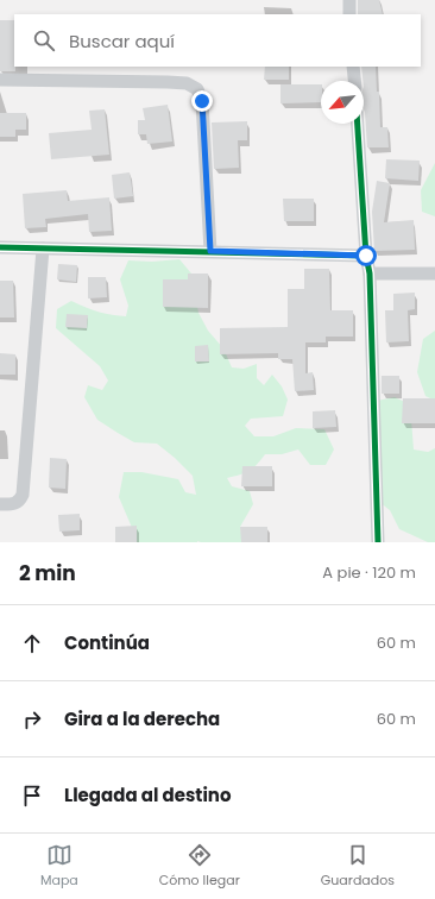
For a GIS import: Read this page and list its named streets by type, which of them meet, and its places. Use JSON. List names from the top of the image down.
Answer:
{
  "north": "bottom left",
  "page": {
    "search": "Buscar aquí",
    "heading": ["2 min", "A pie · 120 m"],
    "list": [
      ["Continúa", "60 m"],
      ["Gira a la derecha", "60 m"],
      "Llegada al destino"
    ],
    "nav": ["Mapa", "Cómo llegar", "Guardados"]
  }
}
